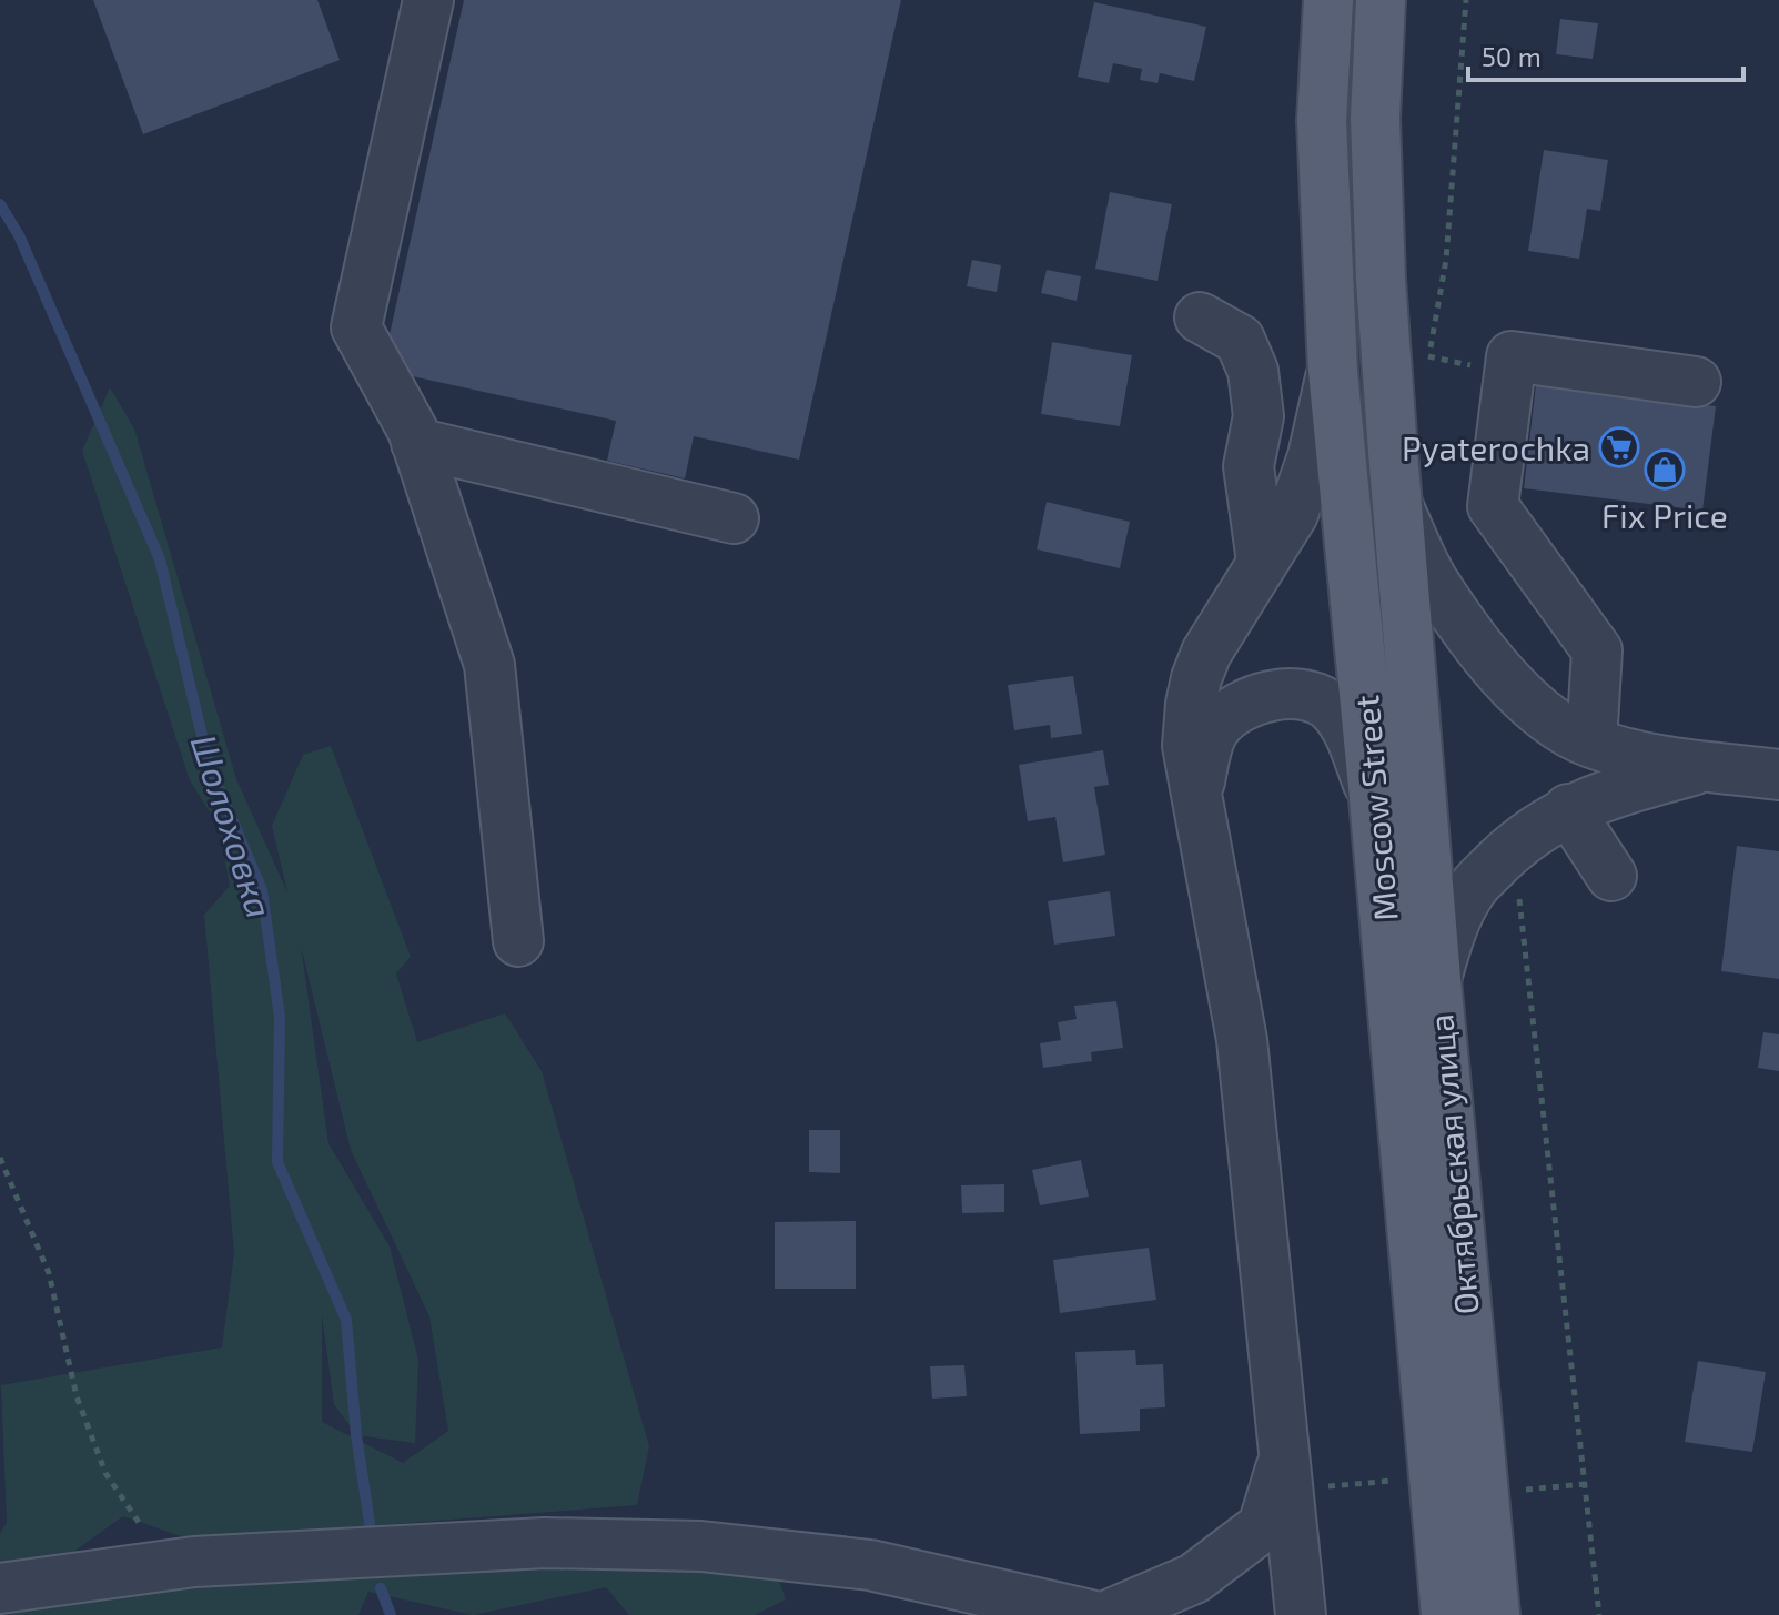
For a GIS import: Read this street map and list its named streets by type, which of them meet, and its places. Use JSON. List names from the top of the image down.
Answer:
{
  "streets": {
    "main road": ["Moscow Street", "Октябрьская улица"]
  },
  "crossings": [
    ["Moscow Street", "Октябрьская улица"]
  ],
  "water": ["Шолоховка"],
  "places": {
    "supermarket": ["Pyaterochka"],
    "shop": ["Fix Price"]
  },
  "scale_bar": "50 m"
}
